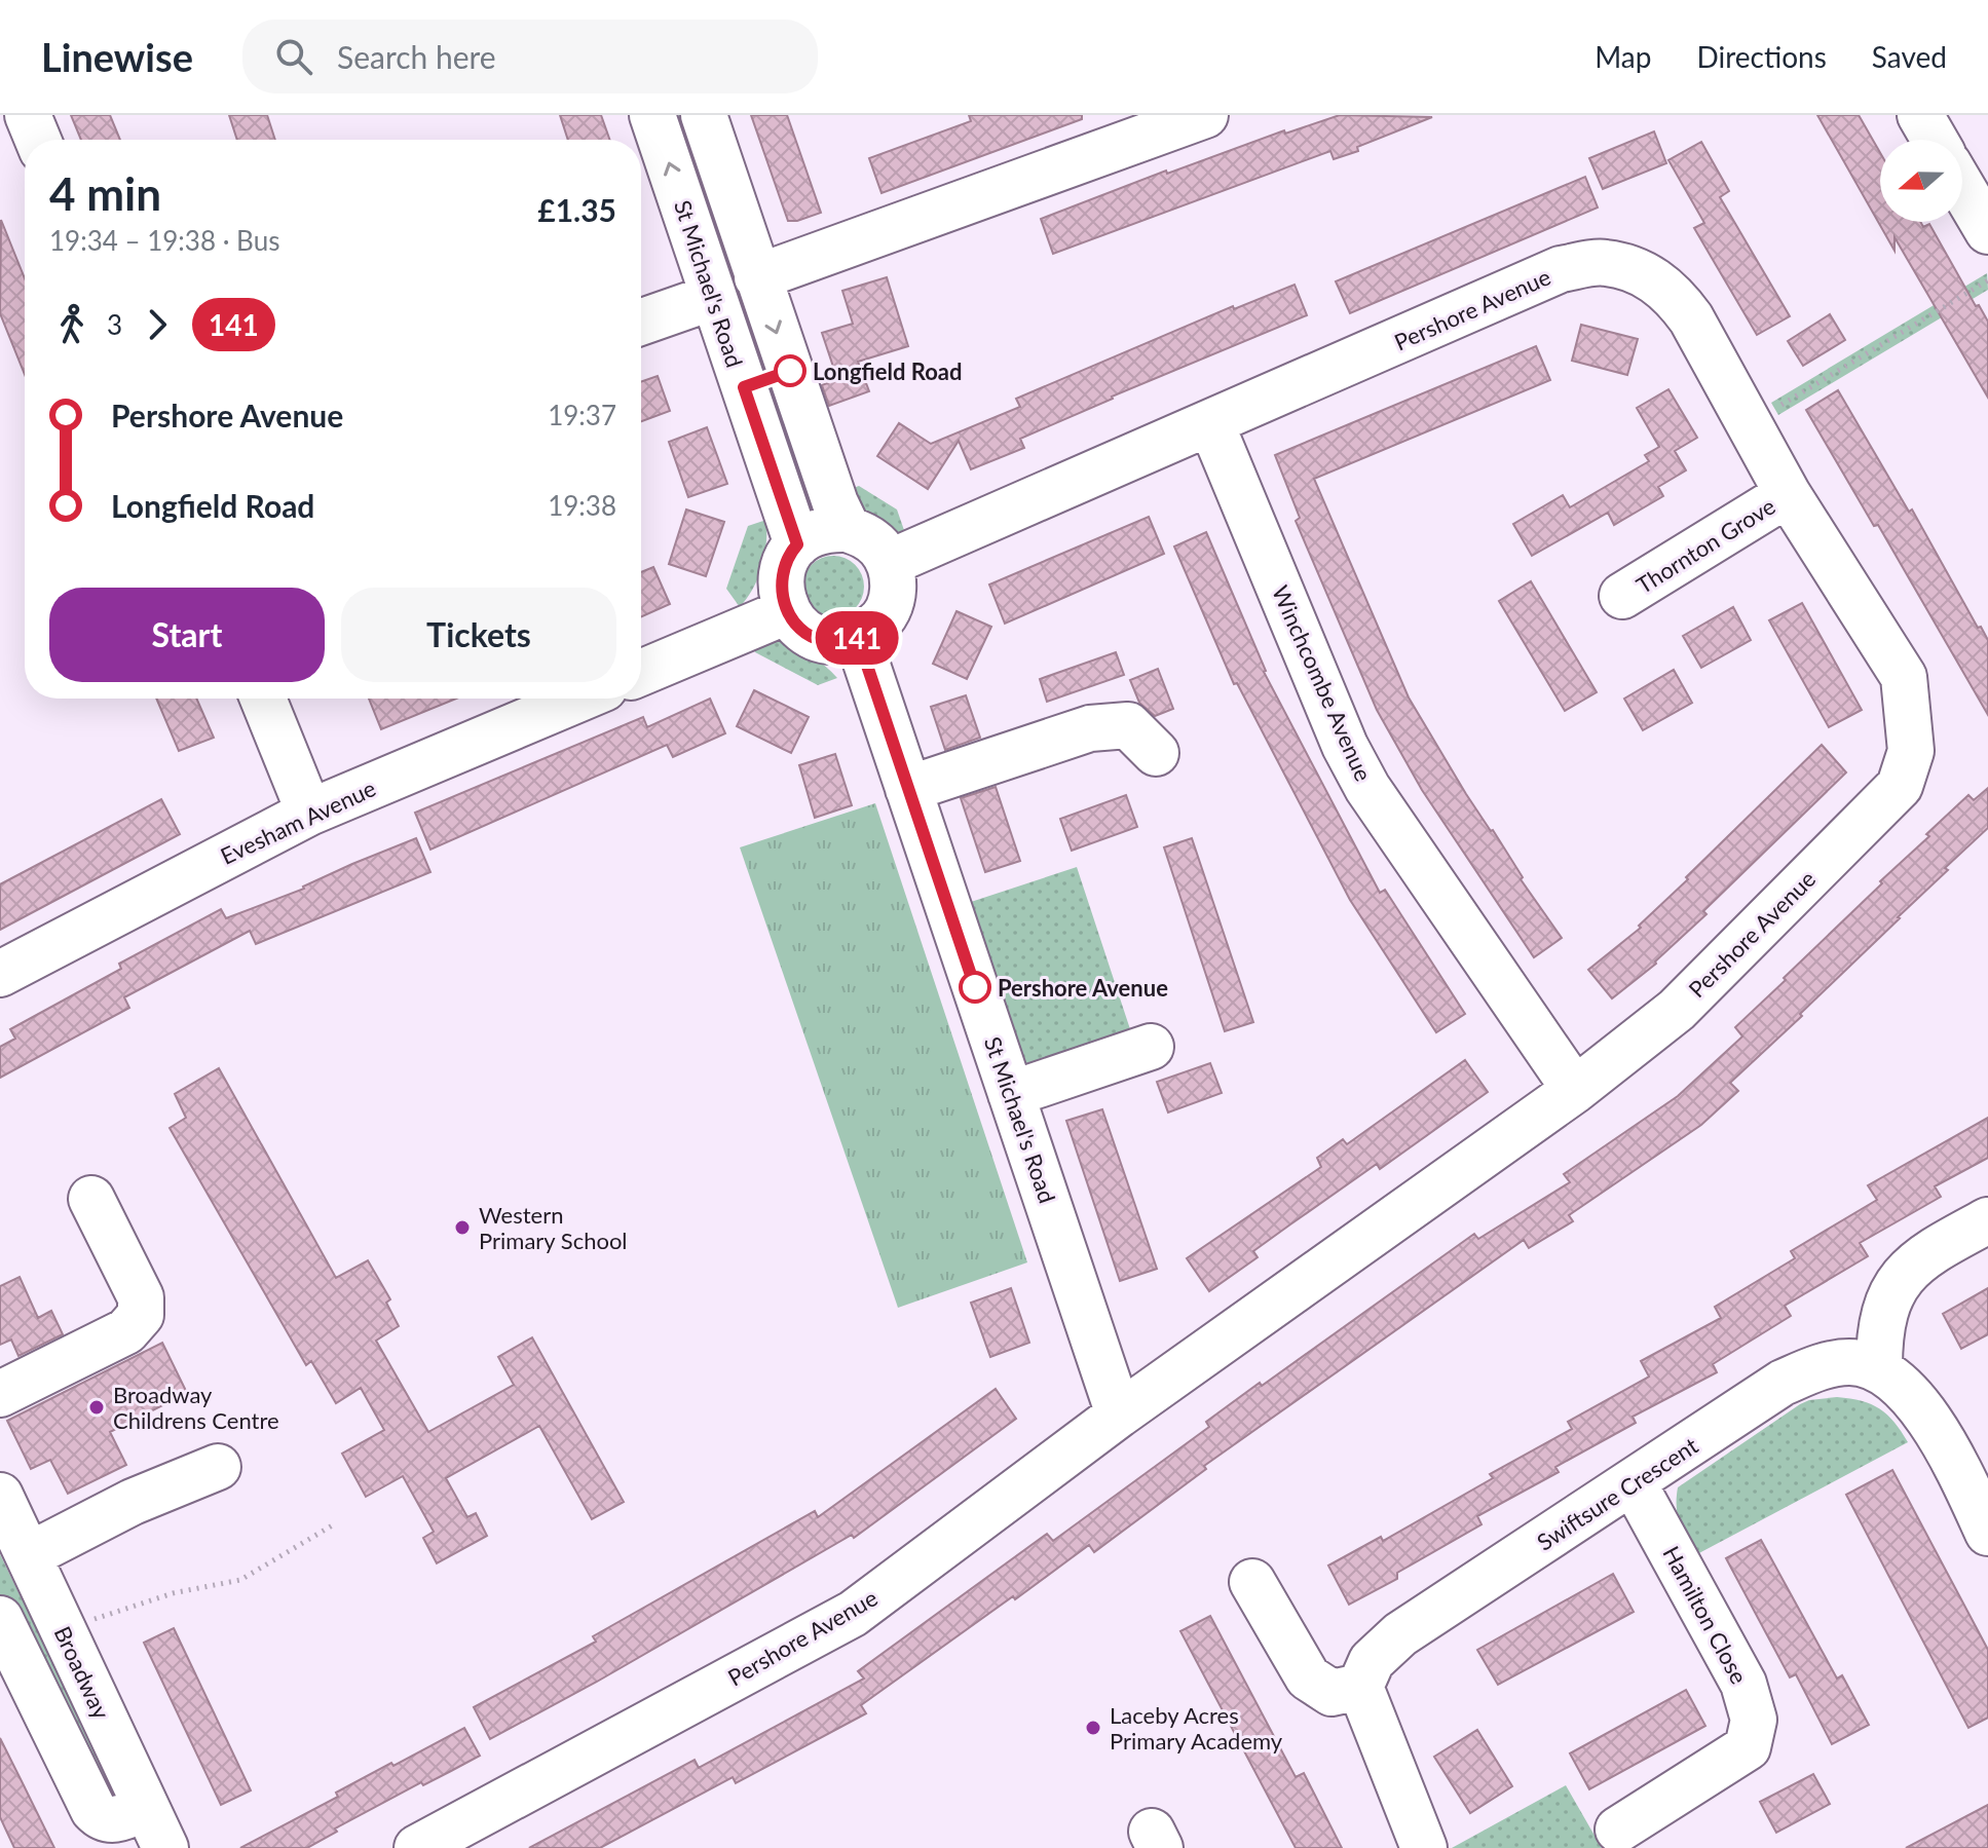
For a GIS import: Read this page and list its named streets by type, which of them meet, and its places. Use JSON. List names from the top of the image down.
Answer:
{
  "streets": {
    "street": [
      "St Michael's Road",
      "Pershore Avenue",
      "Thornton Grove",
      "Winchcombe Avenue",
      "Evesham Avenue",
      "Swiftsure Crescent",
      "Hamilton Close",
      "Broadway"
    ]
  },
  "crossings": [
    ["St Michael's Road", "Pershore Avenue"],
    ["Pershore Avenue", "Thornton Grove"],
    ["Pershore Avenue", "Winchcombe Avenue"],
    ["Swiftsure Crescent", "Hamilton Close"]
  ],
  "places": [
    "Longfield Road",
    "Pershore Avenue",
    "Western Primary School",
    "Broadway Childrens Centre",
    "Laceby Acres Primary Academy"
  ],
  "lines": ["bus line 141"],
  "north": "left",
  "page": {
    "header": "Linewise",
    "search": "Search here",
    "nav": ["Map", "Directions", "Saved"],
    "on_map": "141",
    "heading": ["4 min", "19:34 – 19:38 · Bus", "£1.35"],
    "legs": ["3", "141"],
    "list": [
      {
        "name": "Pershore Avenue",
        "value": "19:37"
      },
      {
        "name": "Longfield Road",
        "value": "19:38"
      }
    ],
    "buttons": ["Start", "Tickets"]
  }
}
